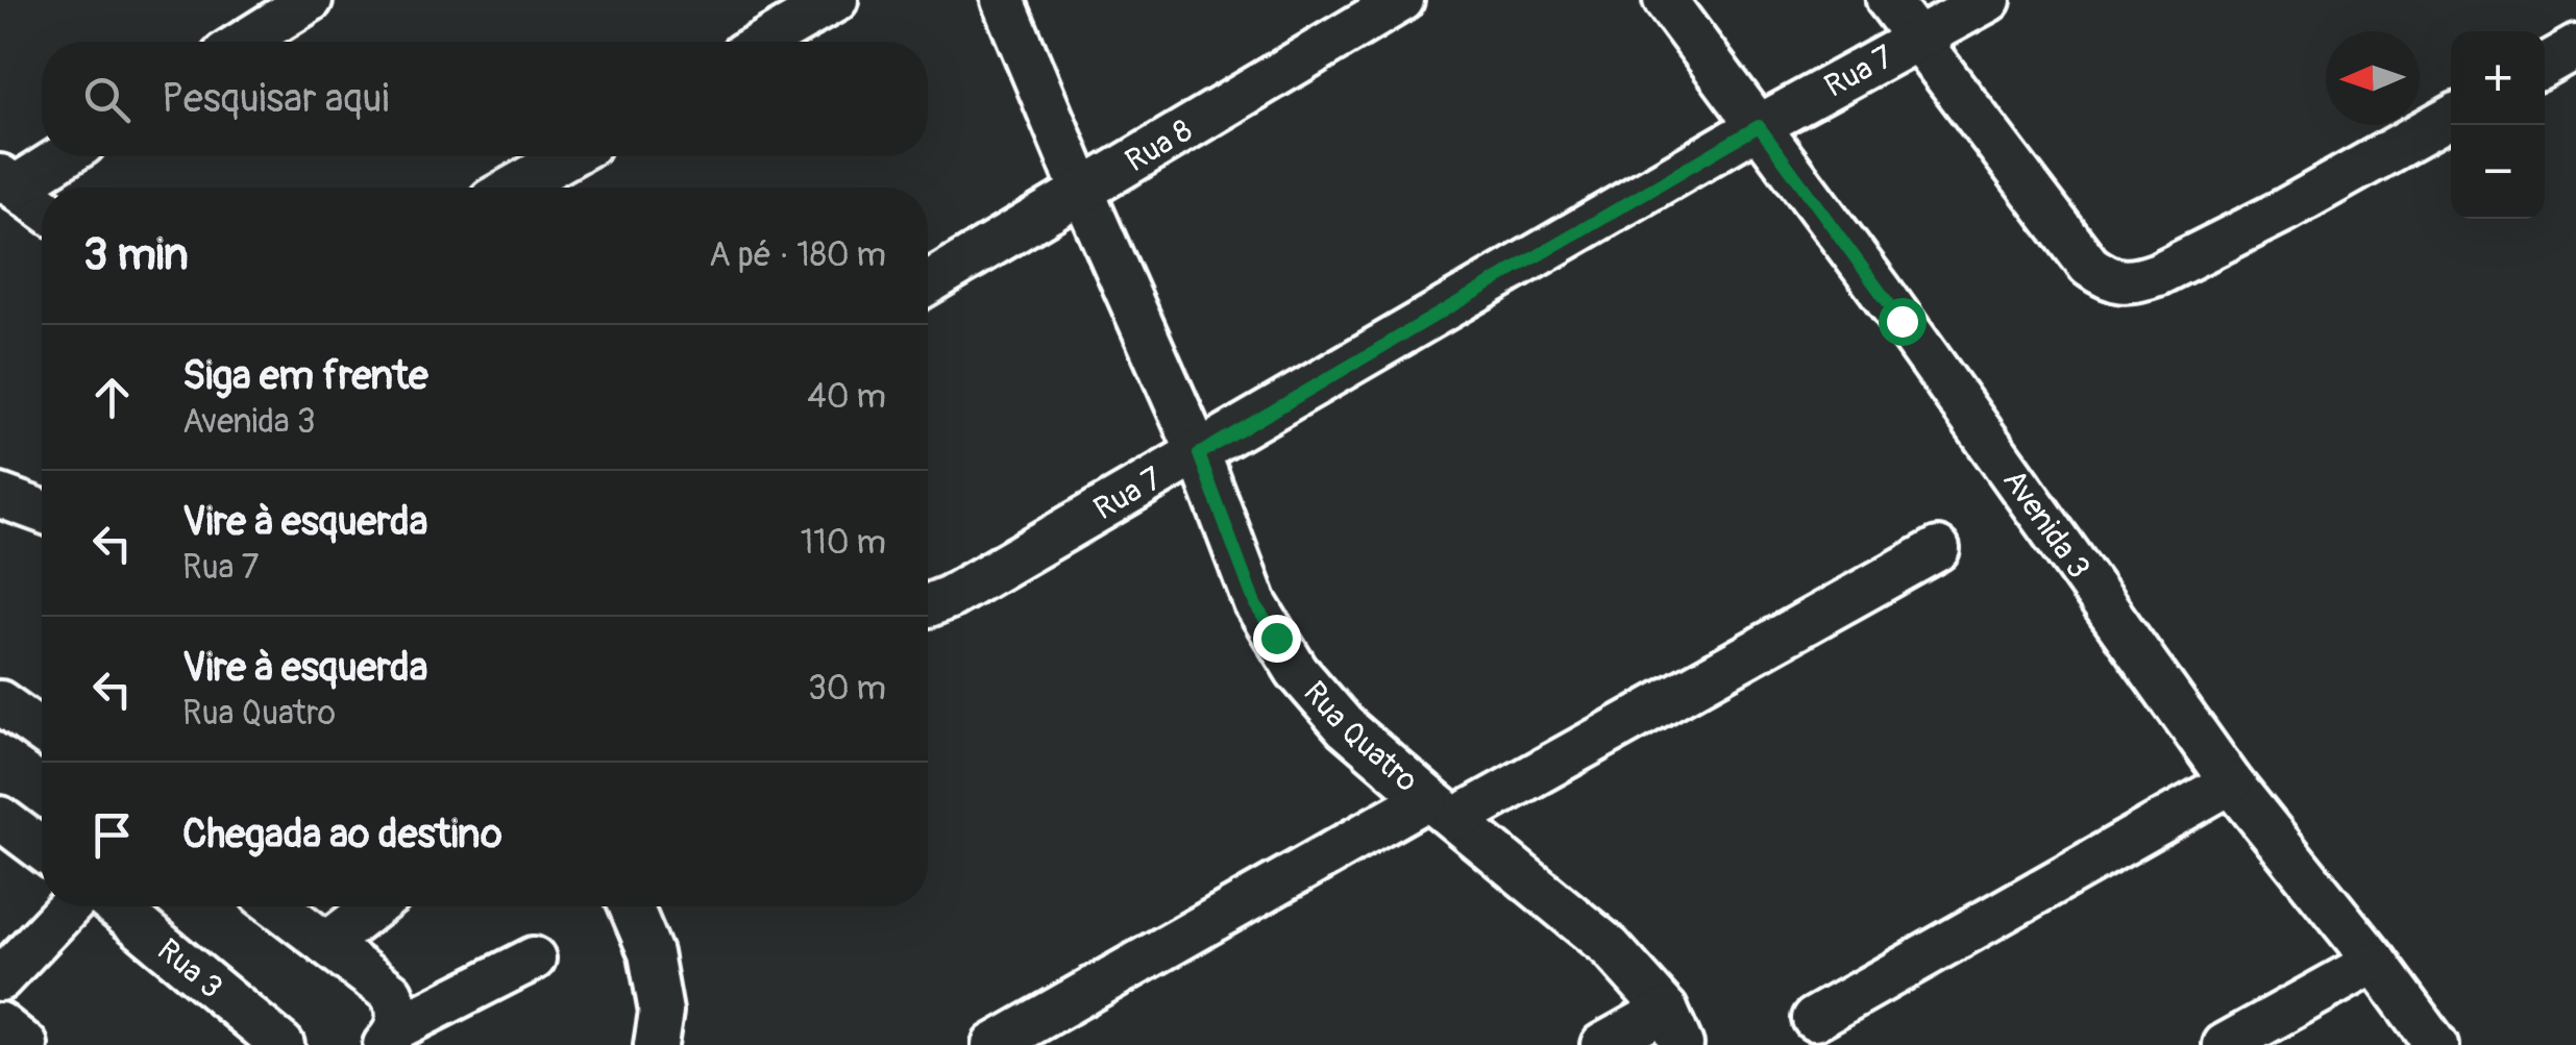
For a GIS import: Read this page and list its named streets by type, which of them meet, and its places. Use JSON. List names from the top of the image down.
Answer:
{
  "streets": {
    "street": [
      "Rua 7",
      "Rua 8",
      "Avenida 3",
      "Rua Quatro",
      "Rua 3"
    ]
  },
  "crossings": [
    ["Rua 7", "Avenida 3"],
    ["Rua 7", "Rua Quatro"],
    ["Rua 8", "Rua Quatro"]
  ],
  "north": "left",
  "page": {
    "map_buttons": ["+", "−"],
    "search": "Pesquisar aqui",
    "heading": ["3 min", "A pé · 180 m"],
    "list": [
      ["Siga em frente", "Avenida 3", "40 m"],
      ["Vire à esquerda", "Rua 7", "110 m"],
      ["Vire à esquerda", "Rua Quatro", "30 m"],
      "Chegada ao destino"
    ]
  }
}
